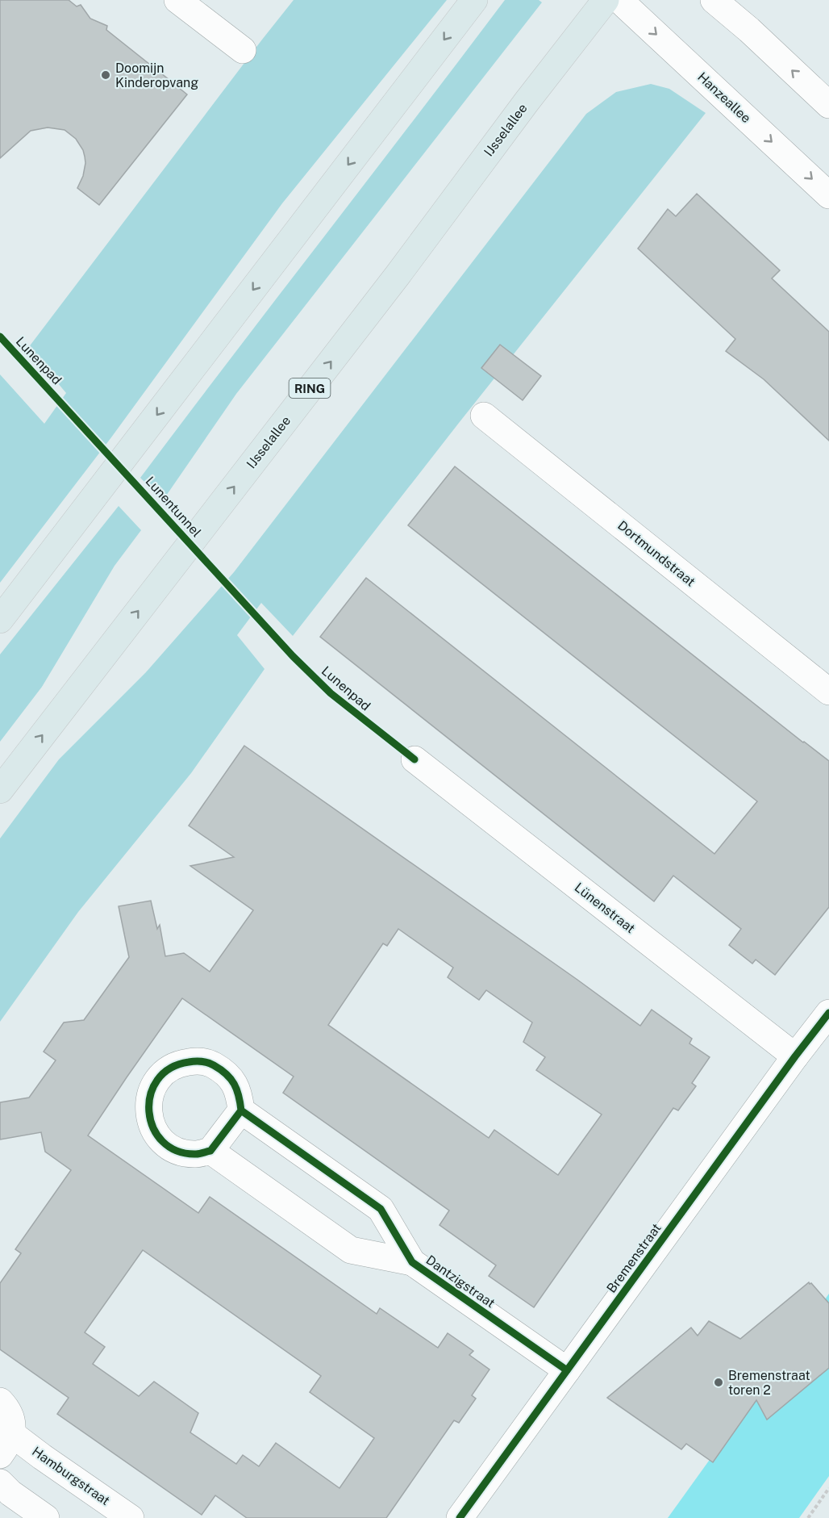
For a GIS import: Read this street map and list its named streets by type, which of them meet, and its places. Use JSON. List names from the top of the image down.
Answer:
{
  "streets": {
    "main road": ["IJsselallee", "RING"],
    "street": [
      "Hanzeallee",
      "Dortmundstraat",
      "Lünenstraat",
      "Bremenstraat",
      "Dantzigstraat",
      "Hamburgstraat"
    ],
    "cycle path": ["Lunenpad"]
  },
  "crossings": [
    ["Lünenstraat", "Bremenstraat"],
    ["Bremenstraat", "Dantzigstraat"]
  ],
  "places": ["Doomijn Kinderopvang", "Bremenstraat toren 2"]
}
